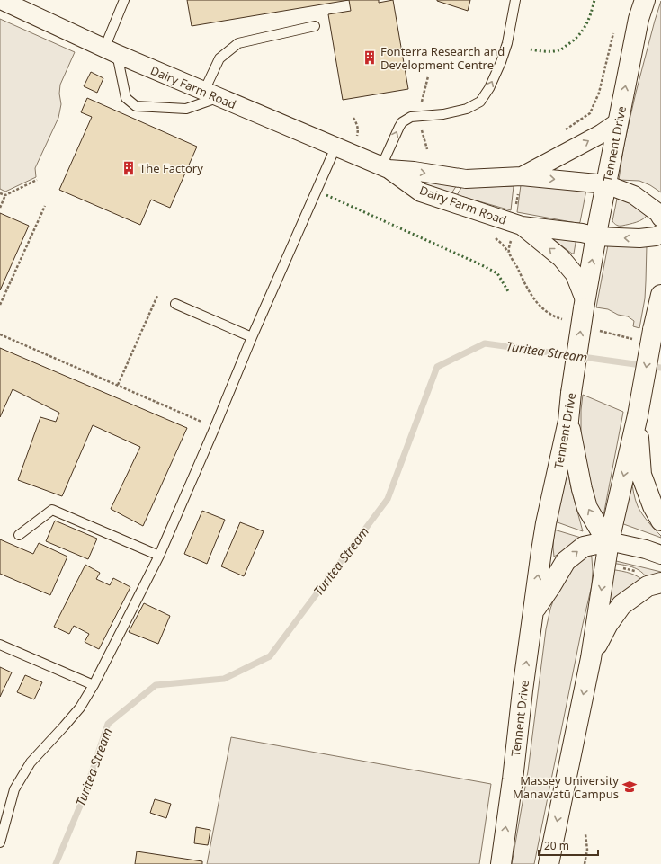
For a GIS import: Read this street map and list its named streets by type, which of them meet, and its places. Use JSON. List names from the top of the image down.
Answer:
{
  "streets": {
    "main road": ["Tennent Drive"],
    "street": ["Dairy Farm Road"]
  },
  "crossings": [
    ["Dairy Farm Road", "Tennent Drive"]
  ],
  "water": ["Turitea Stream"],
  "places": {
    "building": ["Fonterra Research and Development Centre", "The Factory"],
    "school or university": ["Massey University Manawatū Campus"]
  },
  "scale_bar": "20 m"
}
